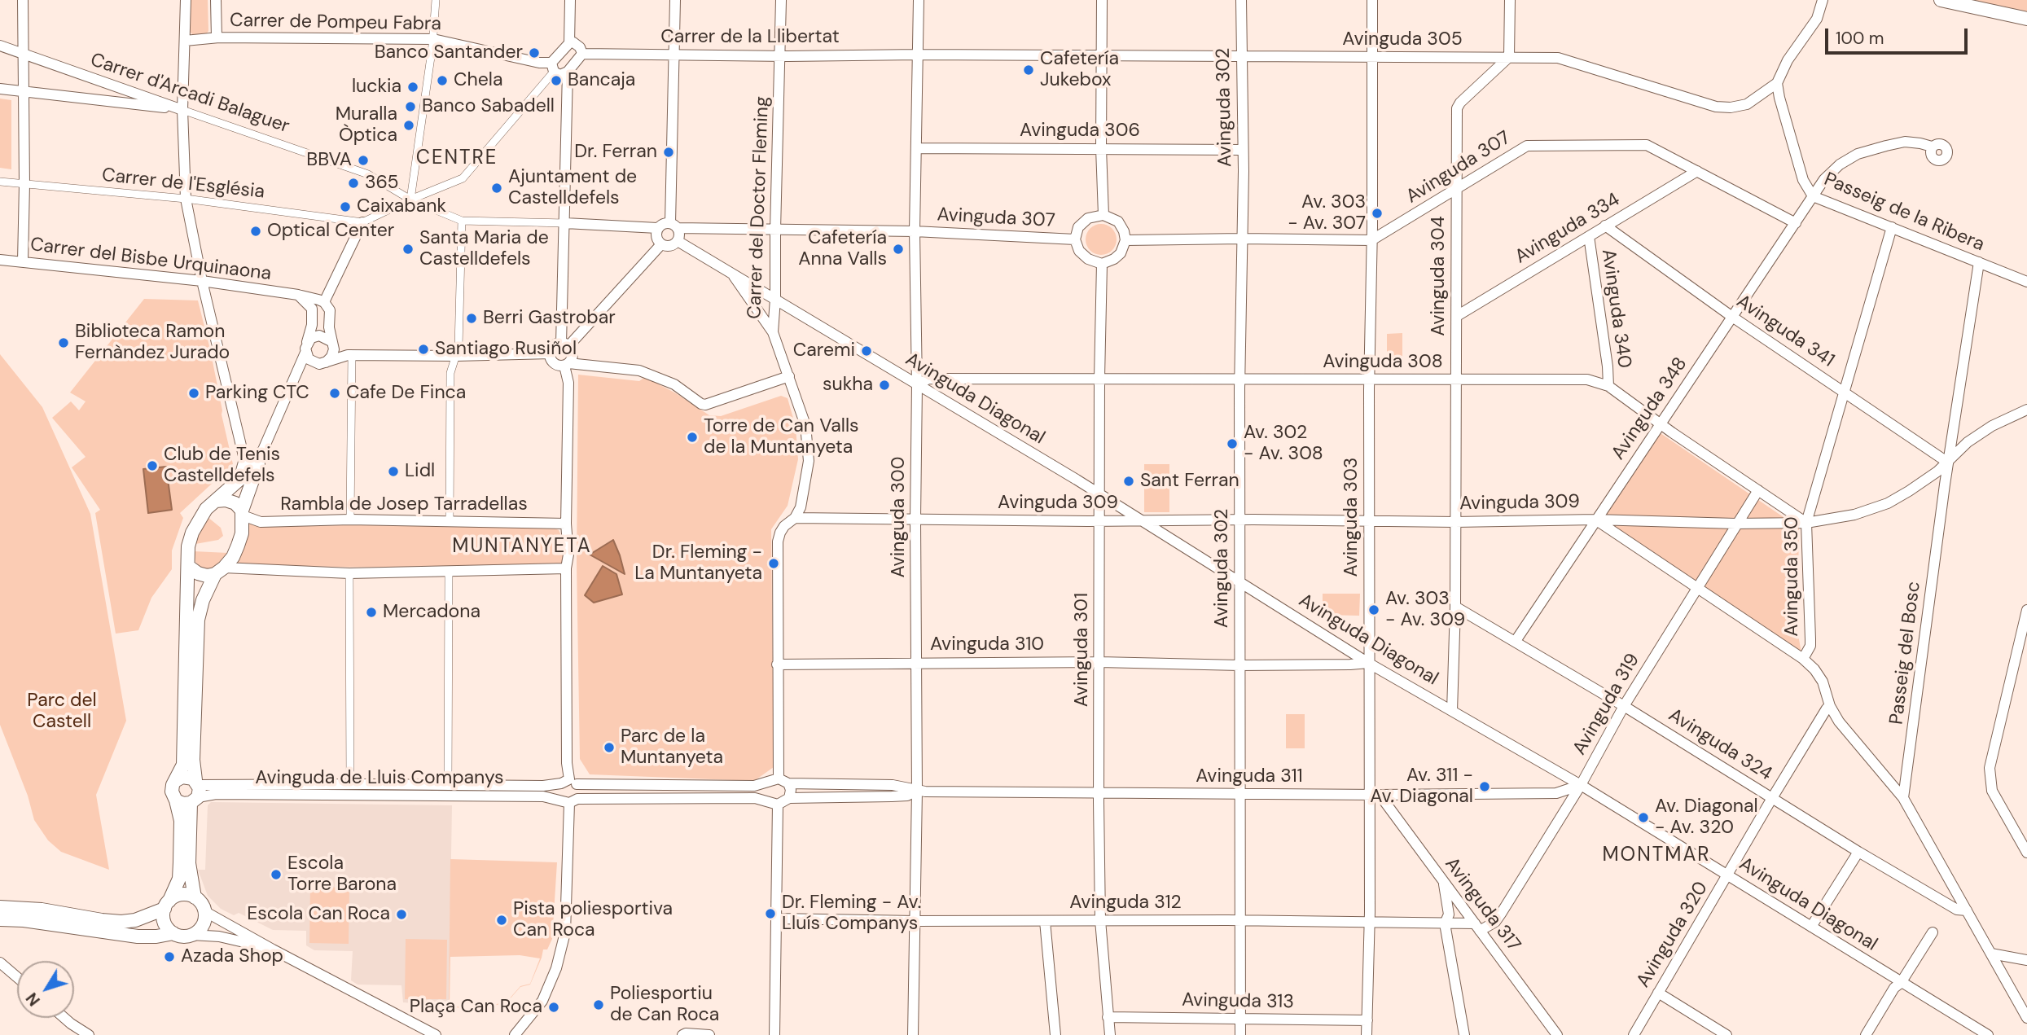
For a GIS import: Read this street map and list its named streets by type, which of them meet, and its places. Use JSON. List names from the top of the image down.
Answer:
{
  "streets": {
    "street": [
      "Carrer de Pompeu Fabra",
      "Carrer de la Llibertat",
      "Avinguda 305",
      "Carrer d'Arcadi Balaguer",
      "Avinguda 302",
      "Avinguda 306",
      "Avinguda 307",
      "Carrer de l'Església",
      "Carrer del Doctor Fleming",
      "Passeig de la Ribera",
      "Avinguda 334",
      "Carrer del Bisbe Urquinaona",
      "Avinguda 304",
      "Avinguda 340",
      "Avinguda 341",
      "Avinguda 308",
      "Avinguda Diagonal",
      "Avinguda 348",
      "Avinguda 309",
      "Rambla de Josep Tarradellas",
      "Avinguda 300",
      "Avinguda 303",
      "Avinguda 350",
      "Avinguda 310",
      "Avinguda 301",
      "Passeig del Bosc",
      "Avinguda 319",
      "Avinguda 324",
      "Avinguda 311",
      "Avinguda de Lluis Companys",
      "Avinguda 312",
      "Avinguda 317",
      "Avinguda 320",
      "Avinguda 313"
    ]
  },
  "crossings": [
    ["Carrer de la Llibertat", "Avinguda 305"],
    ["Carrer de la Llibertat", "Carrer del Doctor Fleming"],
    ["Carrer de la Llibertat", "Avinguda 300"],
    ["Avinguda 305", "Avinguda 302"],
    ["Avinguda 305", "Passeig de la Ribera"],
    ["Avinguda 305", "Avinguda 304"],
    ["Avinguda 305", "Avinguda 300"],
    ["Avinguda 305", "Avinguda 303"],
    ["Avinguda 302", "Avinguda 306"],
    ["Avinguda 302", "Avinguda 307"],
    ["Avinguda 302", "Avinguda 308"],
    ["Avinguda 302", "Avinguda Diagonal"],
    ["Avinguda 302", "Avinguda 309"],
    ["Avinguda 302", "Avinguda 310"],
    ["Avinguda 302", "Avinguda 311"],
    ["Avinguda 302", "Avinguda 312"],
    ["Avinguda 302", "Avinguda 313"],
    ["Avinguda 306", "Avinguda 300"],
    ["Avinguda 307", "Avinguda 334"],
    ["Avinguda 307", "Avinguda 304"],
    ["Avinguda 307", "Avinguda 348"],
    ["Avinguda 307", "Avinguda 300"],
    ["Avinguda 307", "Avinguda 303"],
    ["Avinguda 307", "Avinguda 301"],
    ["Carrer del Doctor Fleming", "Avinguda Diagonal"],
    ["Carrer del Doctor Fleming", "Avinguda 309"],
    ["Carrer del Doctor Fleming", "Avinguda 310"],
    ["Carrer del Doctor Fleming", "Avinguda de Lluis Companys"],
    ["Passeig de la Ribera", "Avinguda 348"],
    ["Passeig de la Ribera", "Avinguda 350"],
    ["Passeig de la Ribera", "Passeig del Bosc"],
    ["Avinguda 334", "Avinguda 304"],
    ["Avinguda 334", "Avinguda 340"],
    ["Avinguda 334", "Avinguda 341"],
    ["Avinguda 304", "Avinguda 308"],
    ["Avinguda 304", "Avinguda Diagonal"],
    ["Avinguda 304", "Avinguda 309"],
    ["Avinguda 304", "Avinguda 324"],
    ["Avinguda 340", "Avinguda 308"],
    ["Avinguda 341", "Avinguda 348"],
    ["Avinguda 341", "Avinguda 309"],
    ["Avinguda 341", "Avinguda 350"],
    ["Avinguda 341", "Passeig del Bosc"],
    ["Avinguda 308", "Avinguda Diagonal"],
    ["Avinguda 308", "Avinguda 348"],
    ["Avinguda 308", "Avinguda 309"],
    ["Avinguda 308", "Avinguda 300"],
    ["Avinguda 308", "Avinguda 303"],
    ["Avinguda 308", "Avinguda 350"],
    ["Avinguda 308", "Avinguda 301"],
    ["Avinguda 308", "Avinguda 319"],
    ["Avinguda Diagonal", "Avinguda 309"],
    ["Avinguda Diagonal", "Avinguda 300"],
    ["Avinguda Diagonal", "Avinguda 303"],
    ["Avinguda Diagonal", "Avinguda 310"],
    ["Avinguda Diagonal", "Avinguda 301"],
    ["Avinguda Diagonal", "Avinguda 319"],
    ["Avinguda Diagonal", "Avinguda 311"],
    ["Avinguda Diagonal", "Avinguda 320"],
    ["Avinguda 348", "Avinguda 309"],
    ["Avinguda 348", "Avinguda 324"],
    ["Avinguda 309", "Avinguda 300"],
    ["Avinguda 309", "Avinguda 303"],
    ["Avinguda 309", "Avinguda 350"],
    ["Avinguda 309", "Avinguda 301"],
    ["Avinguda 309", "Passeig del Bosc"],
    ["Avinguda 309", "Avinguda 319"],
    ["Avinguda 300", "Avinguda 310"],
    ["Avinguda 300", "Avinguda 311"],
    ["Avinguda 300", "Avinguda de Lluis Companys"],
    ["Avinguda 300", "Avinguda 312"],
    ["Avinguda 303", "Avinguda 310"],
    ["Avinguda 303", "Avinguda 311"],
    ["Avinguda 303", "Avinguda 312"],
    ["Avinguda 303", "Avinguda 317"],
    ["Avinguda 303", "Avinguda 313"],
    ["Avinguda 350", "Passeig del Bosc"],
    ["Avinguda 350", "Avinguda 320"],
    ["Avinguda 310", "Avinguda 301"],
    ["Avinguda 301", "Avinguda 311"],
    ["Avinguda 301", "Avinguda 312"],
    ["Avinguda 301", "Avinguda 313"],
    ["Avinguda 319", "Avinguda 324"],
    ["Avinguda 319", "Avinguda 311"],
    ["Avinguda 319", "Avinguda 312"],
    ["Avinguda 319", "Avinguda 317"],
    ["Avinguda 324", "Avinguda 320"],
    ["Avinguda 311", "Avinguda de Lluis Companys"],
    ["Avinguda 311", "Avinguda 317"],
    ["Avinguda 312", "Avinguda 317"]
  ],
  "districts": ["CENTRE", "MUNTANYETA", "MONTMAR"],
  "parks": ["Parc del Castell"],
  "places": [
    "Banco Santander",
    "Cafetería Jukebox",
    "Chela",
    "Bancaja",
    "luckia",
    "Banco Sabadell",
    "Muralla Òptica",
    "Dr. Ferran",
    "BBVA",
    "365",
    "Ajuntament de Castelldefels",
    "Caixabank",
    "Av. 303 - Av. 307",
    "Optical Center",
    "Santa Maria de Castelldefels",
    "Cafetería Anna Valls",
    "Berri Gastrobar",
    "Biblioteca Ramon Fernàndez Jurado",
    "Santiago Rusiñol",
    "Caremi",
    "sukha",
    "Parking CTC",
    "Cafe De Finca",
    "Torre de Can Valls de la Muntanyeta",
    "Av. 302 - Av. 308",
    "Club de Tenis Castelldefels",
    "Lidl",
    "Sant Ferran",
    "Dr. Fleming - La Muntanyeta",
    "Av. 303 - Av. 309",
    "Mercadona",
    "Parc de la Muntanyeta",
    "Av. 311 - Av. Diagonal",
    "Av. Diagonal - Av. 320",
    "Escola Torre Barona",
    "Dr. Fleming - Av. Lluís Companys",
    "Escola Can Roca",
    "Pista poliesportiva Can Roca",
    "Azada Shop",
    "Poliesportiu de Can Roca",
    "Plaça Can Roca"
  ],
  "scale_bar": "100 m",
  "north": "bottom left"
}
